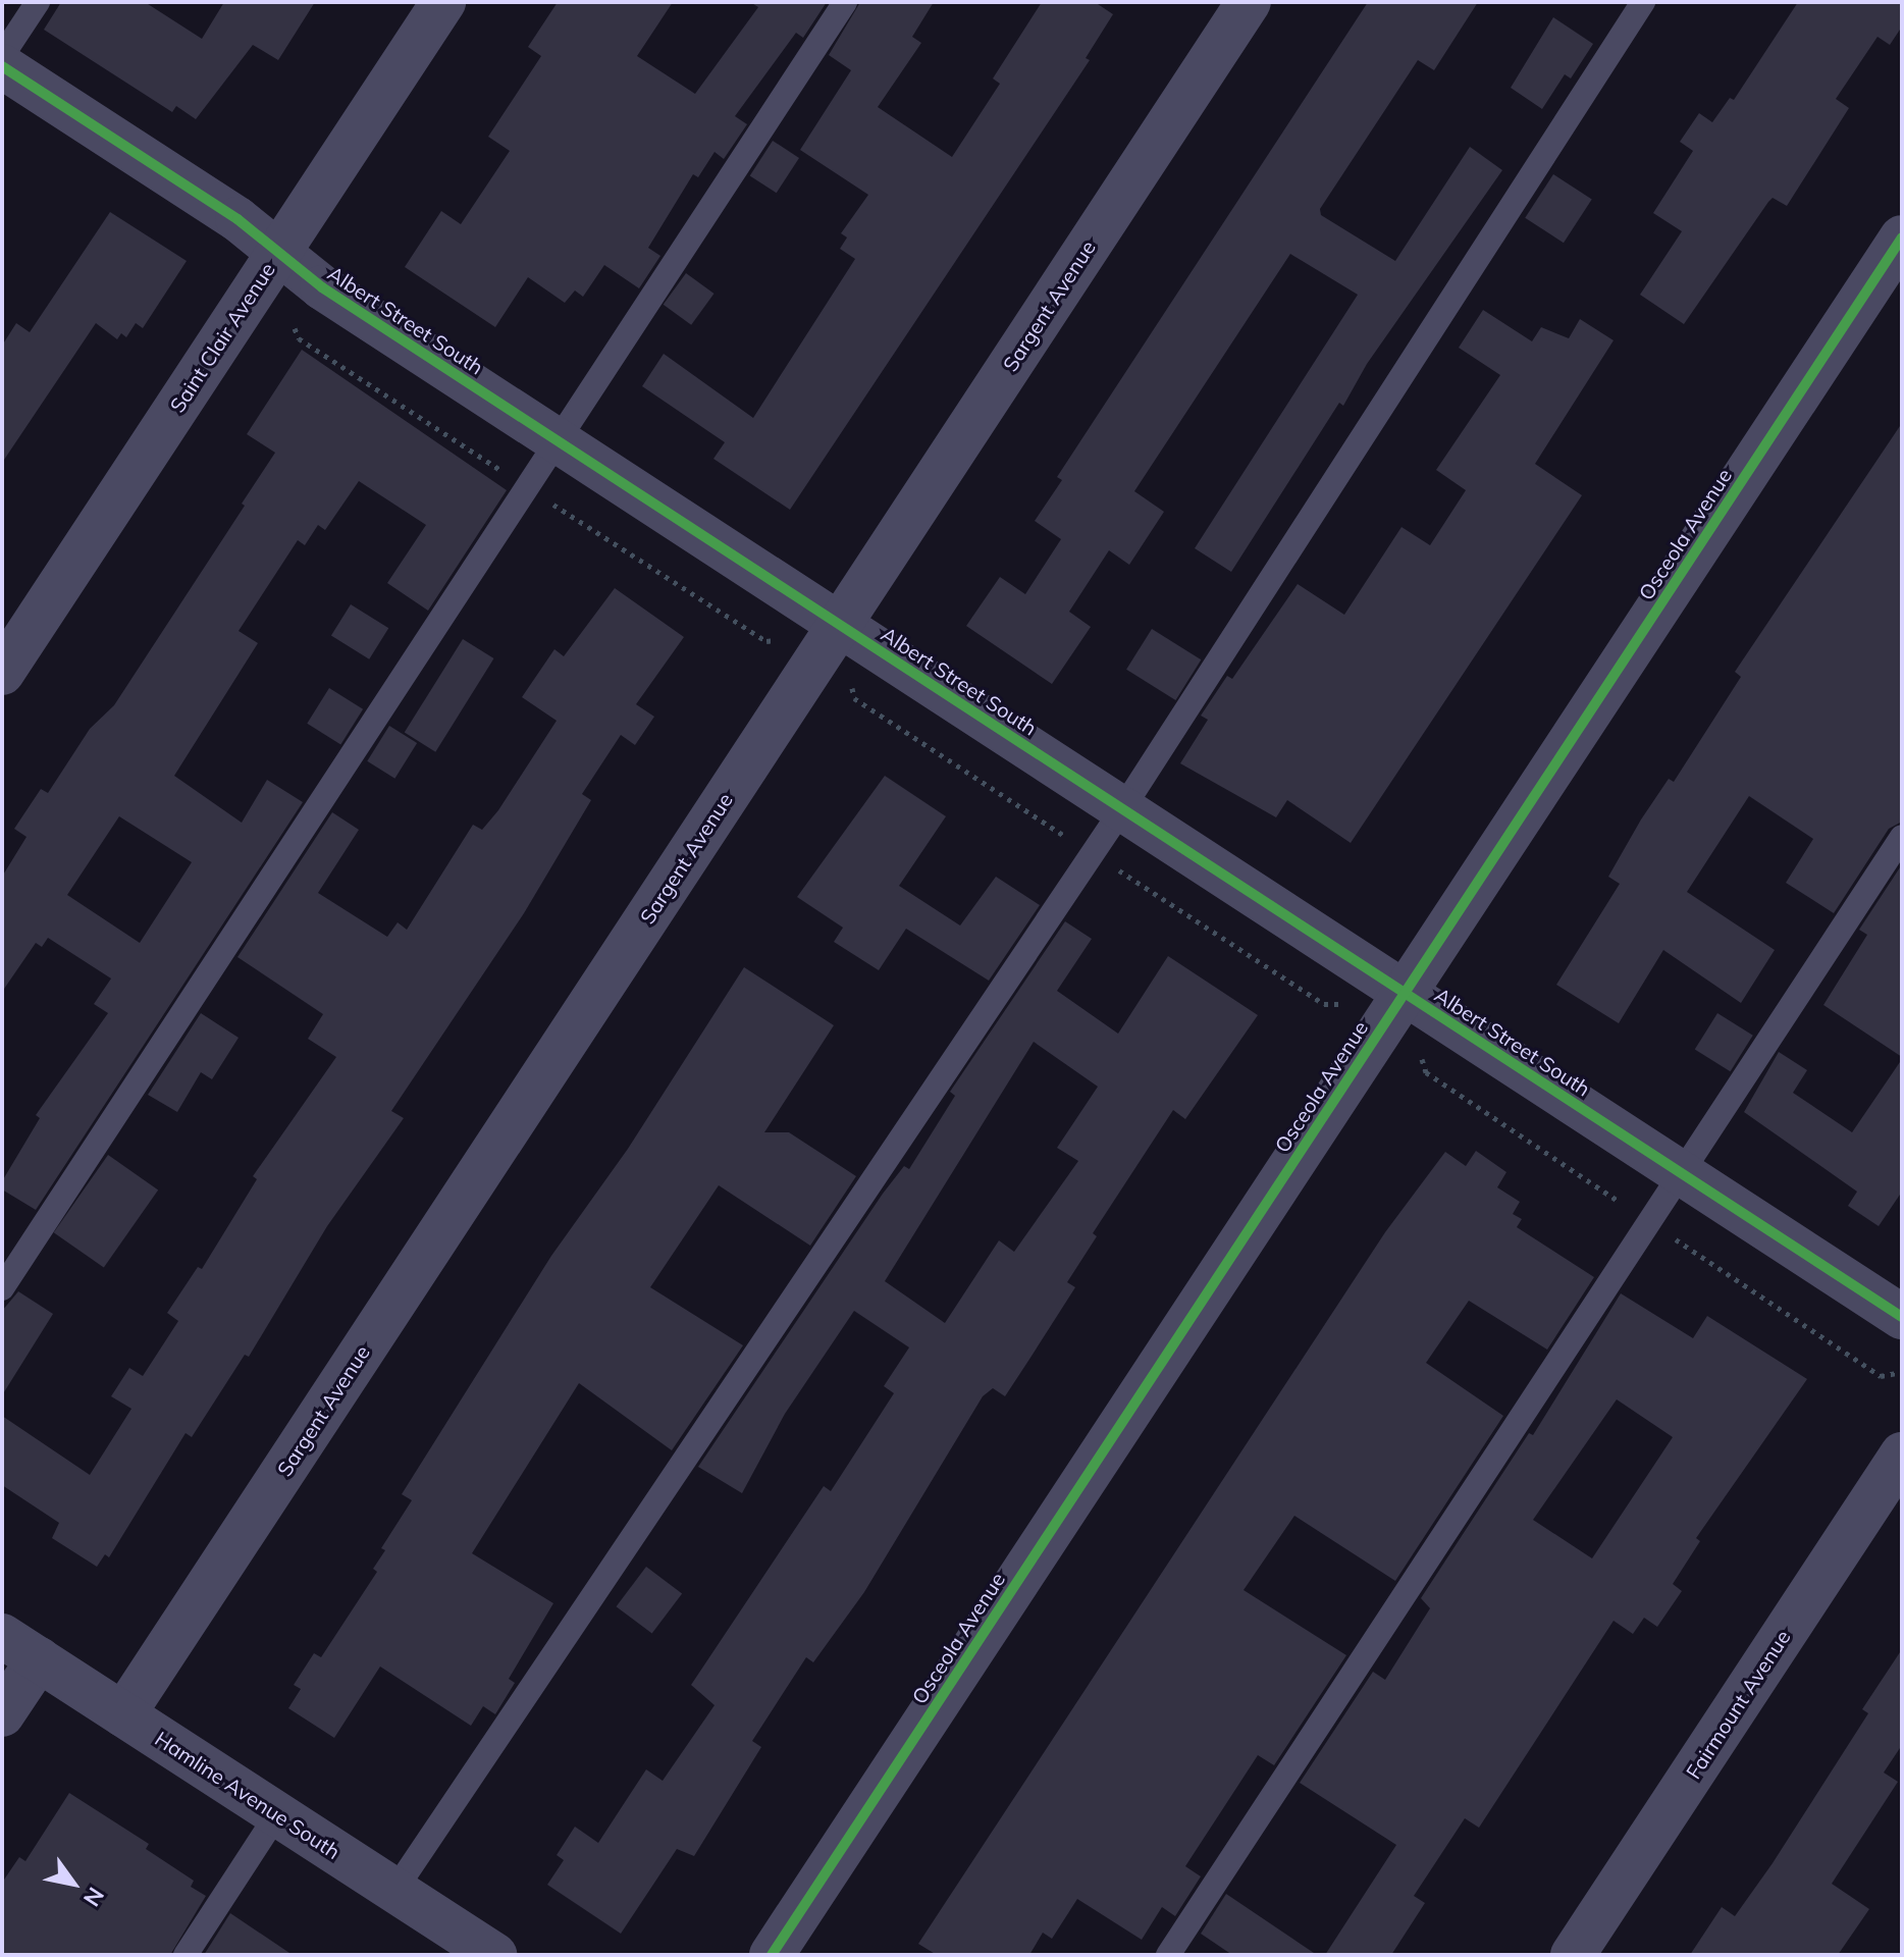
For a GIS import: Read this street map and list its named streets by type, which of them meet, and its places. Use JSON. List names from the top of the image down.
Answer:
{
  "streets": {
    "street": [
      "Sargent Avenue",
      "Albert Street South",
      "Saint Clair Avenue",
      "Osceola Avenue",
      "Fairmount Avenue",
      "Hamline Avenue South"
    ]
  },
  "crossings": [
    ["Sargent Avenue", "Albert Street South"],
    ["Sargent Avenue", "Hamline Avenue South"],
    ["Albert Street South", "Saint Clair Avenue"],
    ["Albert Street South", "Osceola Avenue"]
  ],
  "north": "bottom right"
}
